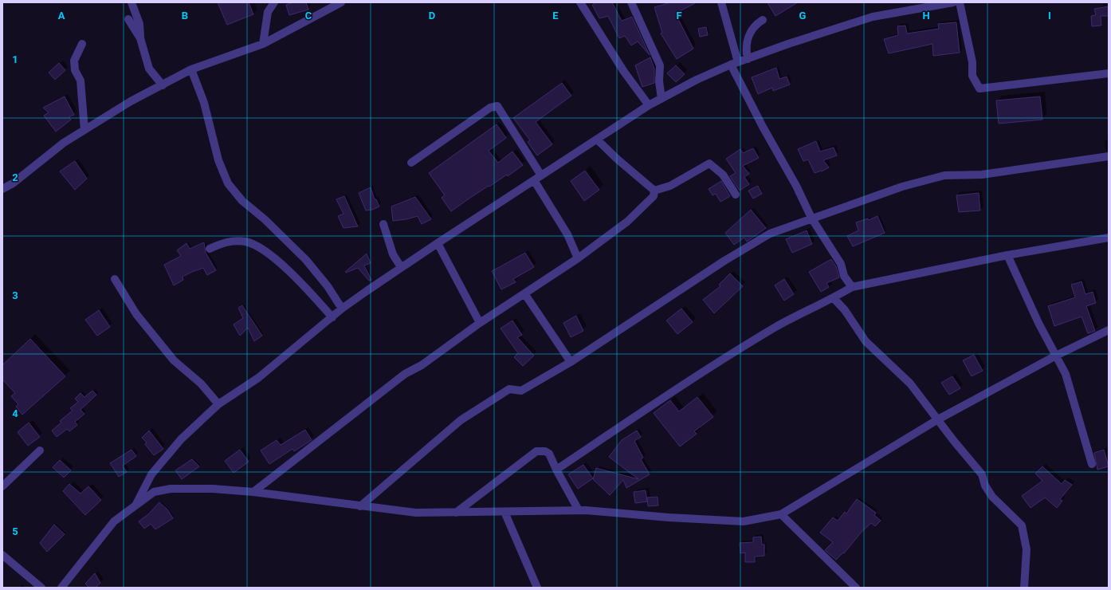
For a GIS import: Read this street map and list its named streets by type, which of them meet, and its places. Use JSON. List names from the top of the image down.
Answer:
{
  "grid": {
    "columns": [
      "A",
      "B",
      "C",
      "D",
      "E",
      "F",
      "G",
      "H",
      "I"
    ],
    "rows": [
      "1",
      "2",
      "3",
      "4",
      "5"
    ]
  }
}
